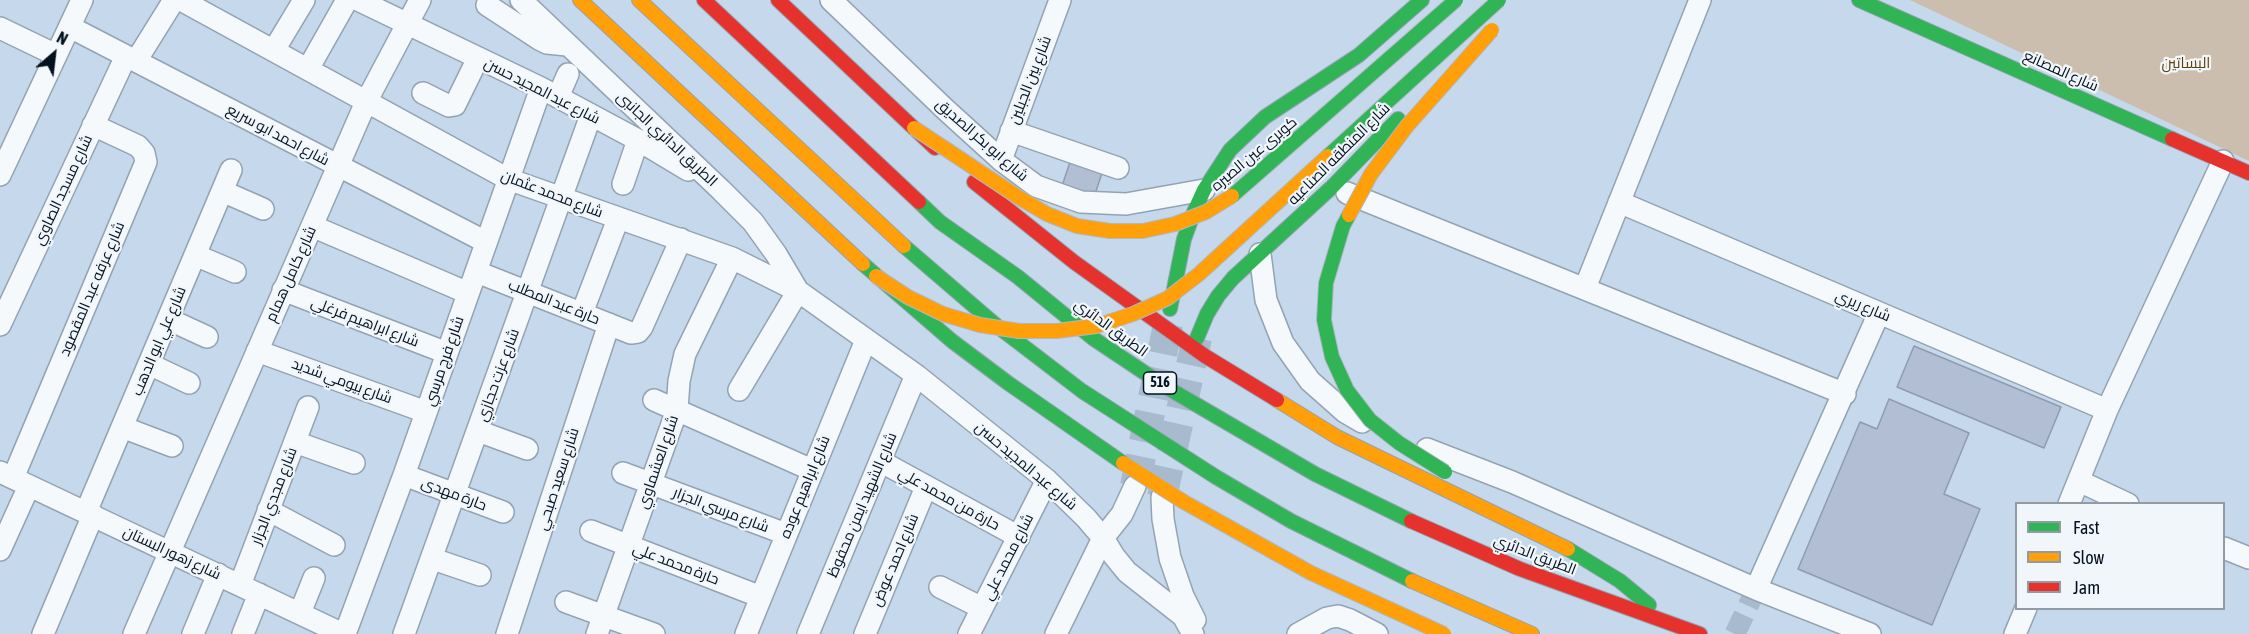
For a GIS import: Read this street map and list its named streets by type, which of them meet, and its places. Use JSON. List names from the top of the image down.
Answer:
{
  "streets": {
    "main road": [
      "شارع المصانع",
      "كوبرى عين الصيره",
      "شارع المنطقه الصناعيه",
      "الطريق الدائري",
      "516"
    ],
    "street": [
      "شارع بين الجبلين",
      "شارع عبد المجيد حسن",
      "شارع احمد ابو سريع",
      "الطريق الدائري الجانبى",
      "شارع ابو بكر الصديق",
      "شارع مسجد الصاوي",
      "شارع محمد عثمان",
      "شارع كامل همام",
      "شارع عرفه عبد المقصود",
      "حارة عبد المطلب",
      "شارع ريري",
      "شارع ابراهيم فرغلي",
      "شارع علي ابو الدهب",
      "شارع فرج مرسي",
      "شارع عزت حجازي",
      "شارع بيومي شديد",
      "شارع العشماوي",
      "شارع سعيد صبحي",
      "شارع ابراهيم عوده",
      "حارة مهدى",
      "شارع مجدي الجزار",
      "حارة من محمد علي",
      "شارع الشهيد ايمن محفوظ",
      "شارع مرسي الجزار",
      "شارع زهور البستان",
      "شارع محمد علي",
      "شارع احمد عوض",
      "حارة محمد علي"
    ]
  },
  "crossings": [
    ["شارع بين الجبلين", "شارع ابو بكر الصديق"],
    ["شارع عبد المجيد حسن", "الطريق الدائري الجانبى"],
    ["شارع عبد المجيد حسن", "شارع محمد عثمان"],
    ["شارع عبد المجيد حسن", "شارع كامل همام"],
    ["شارع عبد المجيد حسن", "شارع فرج مرسي"],
    ["شارع عبد المجيد حسن", "شارع عزت حجازي"],
    ["شارع عبد المجيد حسن", "شارع ابراهيم عوده"],
    ["شارع عبد المجيد حسن", "شارع الشهيد ايمن محفوظ"],
    ["شارع عبد المجيد حسن", "شارع محمد علي"],
    ["شارع احمد ابو سريع", "شارع مسجد الصاوي"],
    ["شارع احمد ابو سريع", "شارع كامل همام"],
    ["شارع احمد ابو سريع", "شارع فرج مرسي"],
    ["الطريق الدائري الجانبى", "شارع محمد عثمان"],
    ["شارع مسجد الصاوي", "شارع عرفه عبد المقصود"],
    ["شارع محمد عثمان", "شارع كامل همام"],
    ["شارع محمد عثمان", "حارة عبد المطلب"],
    ["شارع محمد عثمان", "شارع فرج مرسي"],
    ["شارع محمد عثمان", "شارع عزت حجازي"],
    ["شارع محمد عثمان", "شارع العشماوي"],
    ["شارع محمد عثمان", "شارع ابراهيم عوده"],
    ["شارع كامل همام", "شارع ابراهيم فرغلي"],
    ["شارع كامل همام", "شارع بيومي شديد"],
    ["شارع كامل همام", "شارع زهور البستان"],
    ["شارع عرفه عبد المقصود", "شارع زهور البستان"],
    ["حارة عبد المطلب", "شارع فرج مرسي"],
    ["حارة عبد المطلب", "شارع عزت حجازي"],
    ["حارة عبد المطلب", "شارع سعيد صبحي"],
    ["شارع ابراهيم فرغلي", "شارع فرج مرسي"],
    ["شارع علي ابو الدهب", "شارع زهور البستان"],
    ["شارع فرج مرسي", "شارع بيومي شديد"],
    ["شارع فرج مرسي", "حارة مهدى"],
    ["شارع فرج مرسي", "شارع زهور البستان"],
    ["شارع عزت حجازي", "حارة مهدى"],
    ["شارع العشماوي", "شارع مرسي الجزار"],
    ["شارع العشماوي", "حارة محمد علي"],
    ["شارع ابراهيم عوده", "شارع مرسي الجزار"],
    ["شارع ابراهيم عوده", "حارة محمد علي"],
    ["شارع مجدي الجزار", "شارع زهور البستان"],
    ["حارة من محمد علي", "شارع الشهيد ايمن محفوظ"],
    ["حارة من محمد علي", "شارع محمد علي"],
    ["حارة من محمد علي", "شارع احمد عوض"]
  ],
  "parks": ["البساتين"],
  "legend": ["Fast", "Slow", "Jam"],
  "north": "top right"
}
